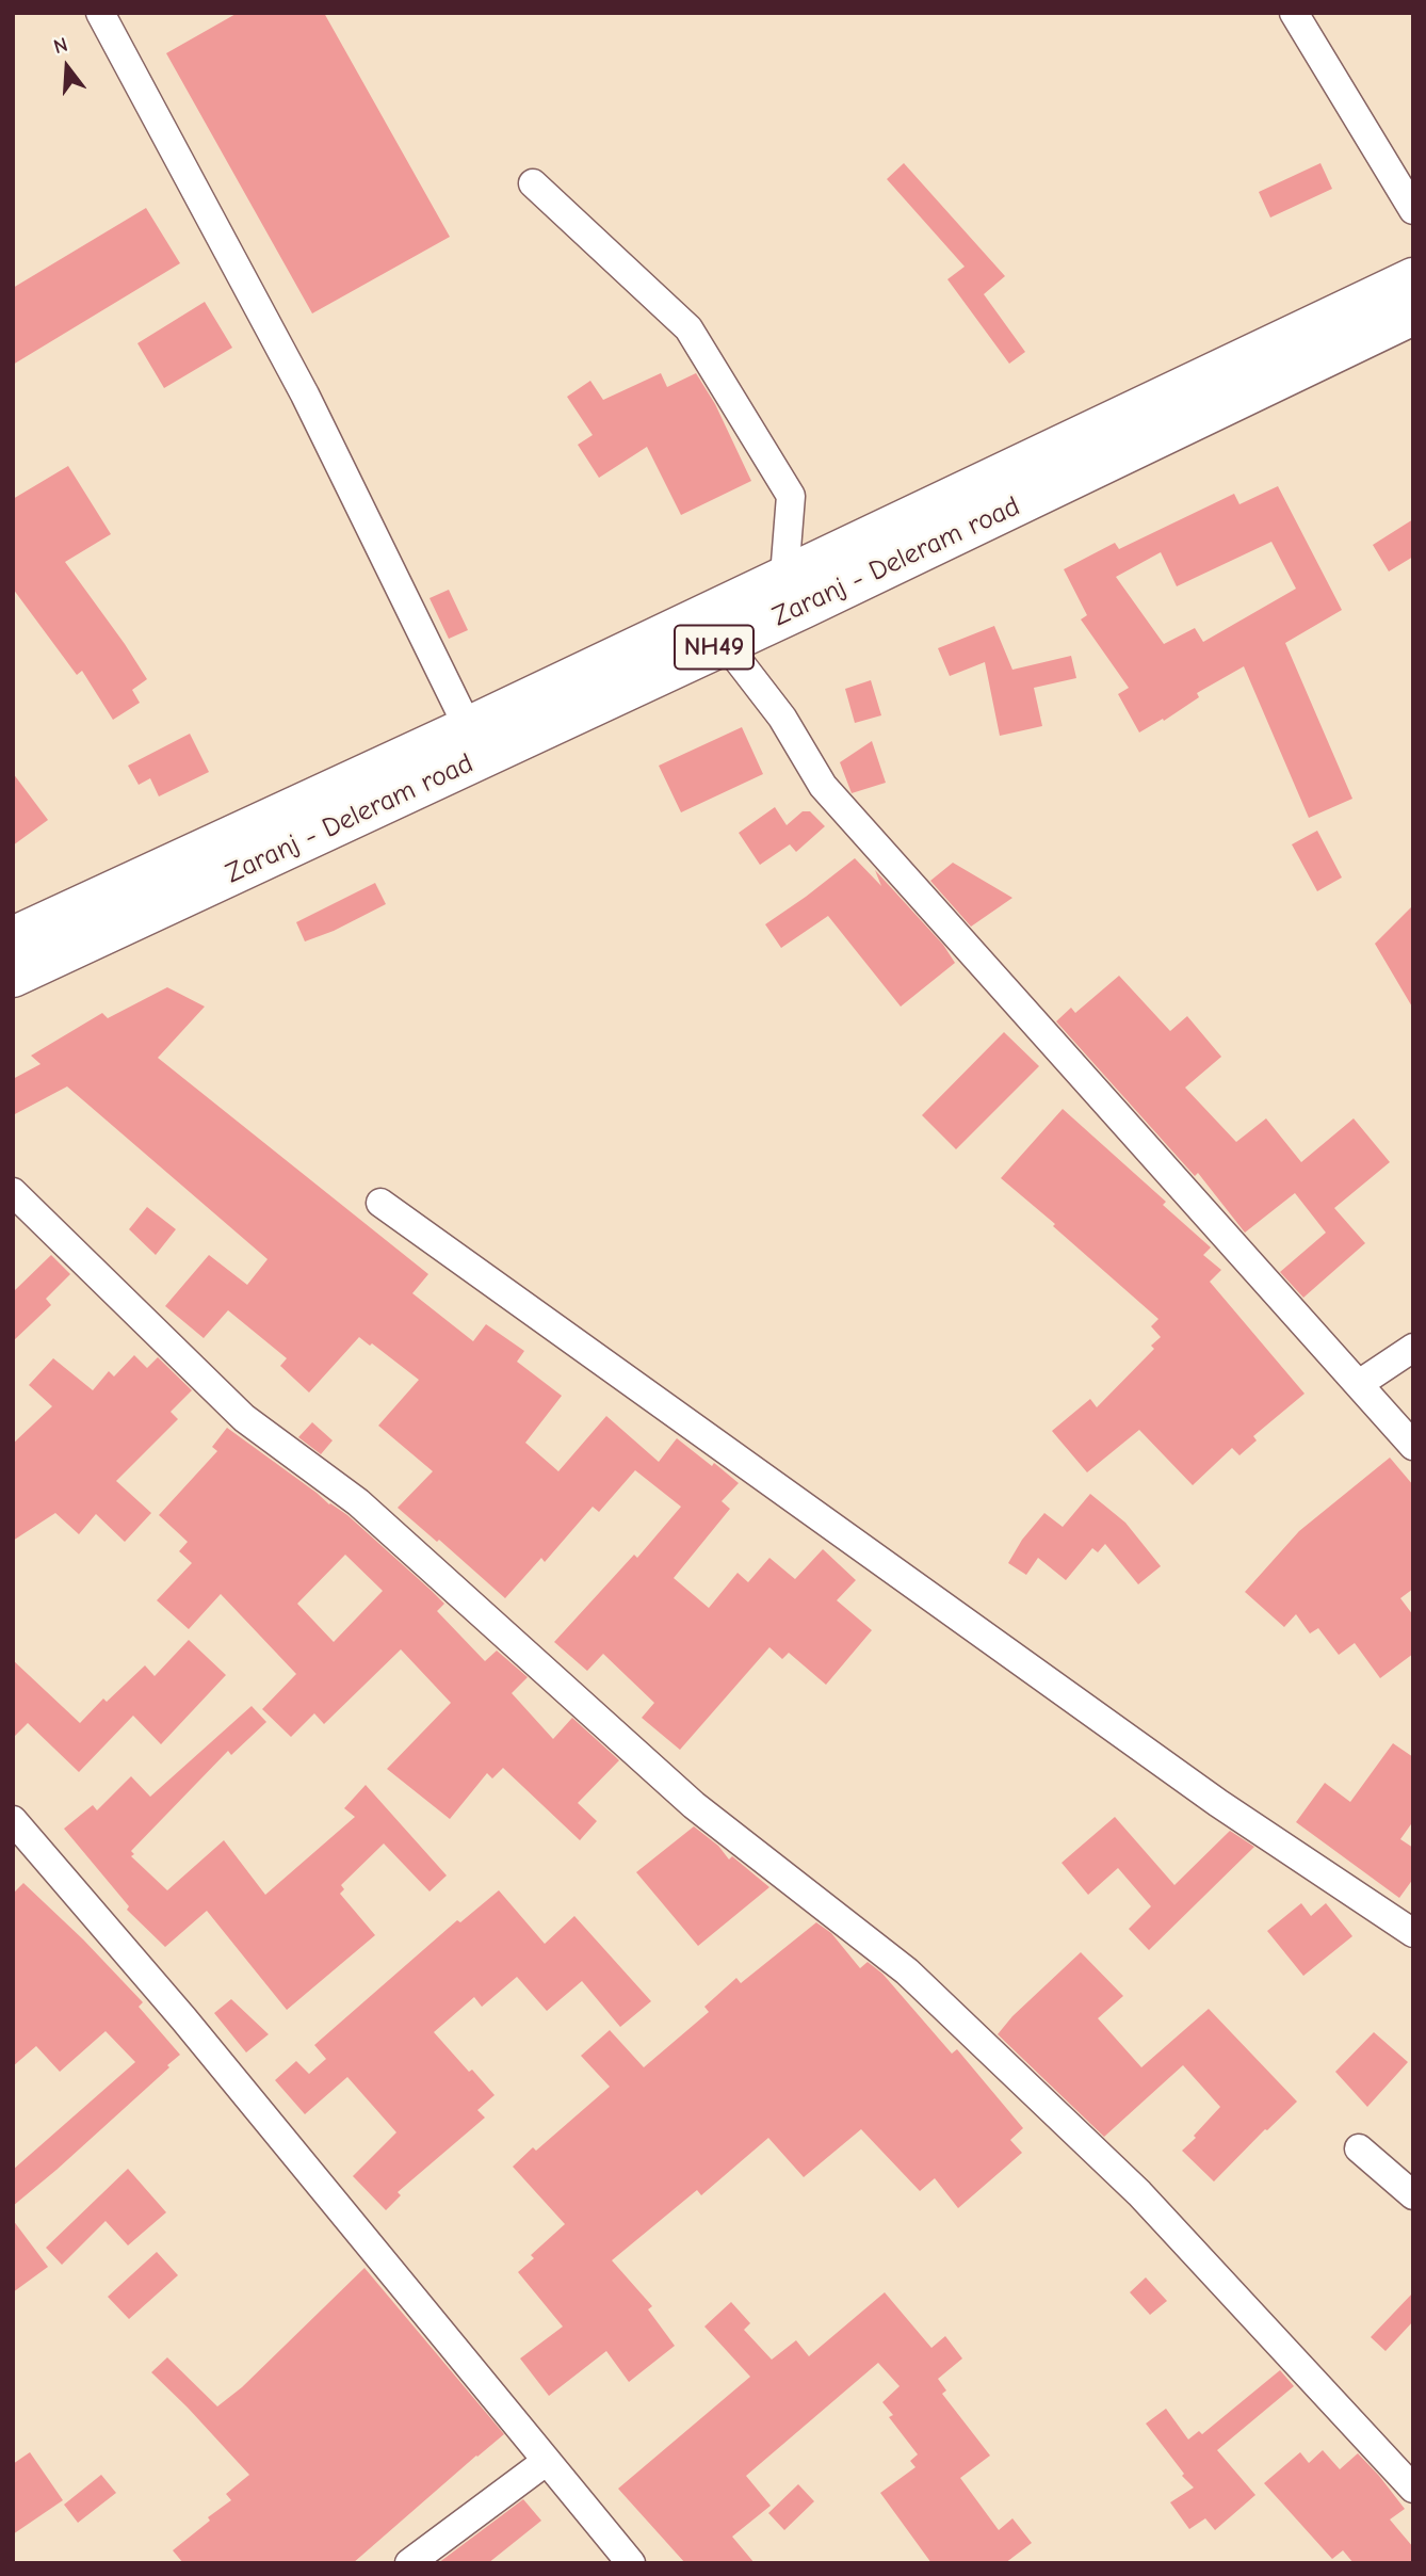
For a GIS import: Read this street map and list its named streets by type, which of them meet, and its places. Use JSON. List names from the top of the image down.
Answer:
{
  "streets": {
    "highway": ["Zaranj - Deleram road", "NH49"]
  },
  "north": "top"
}
